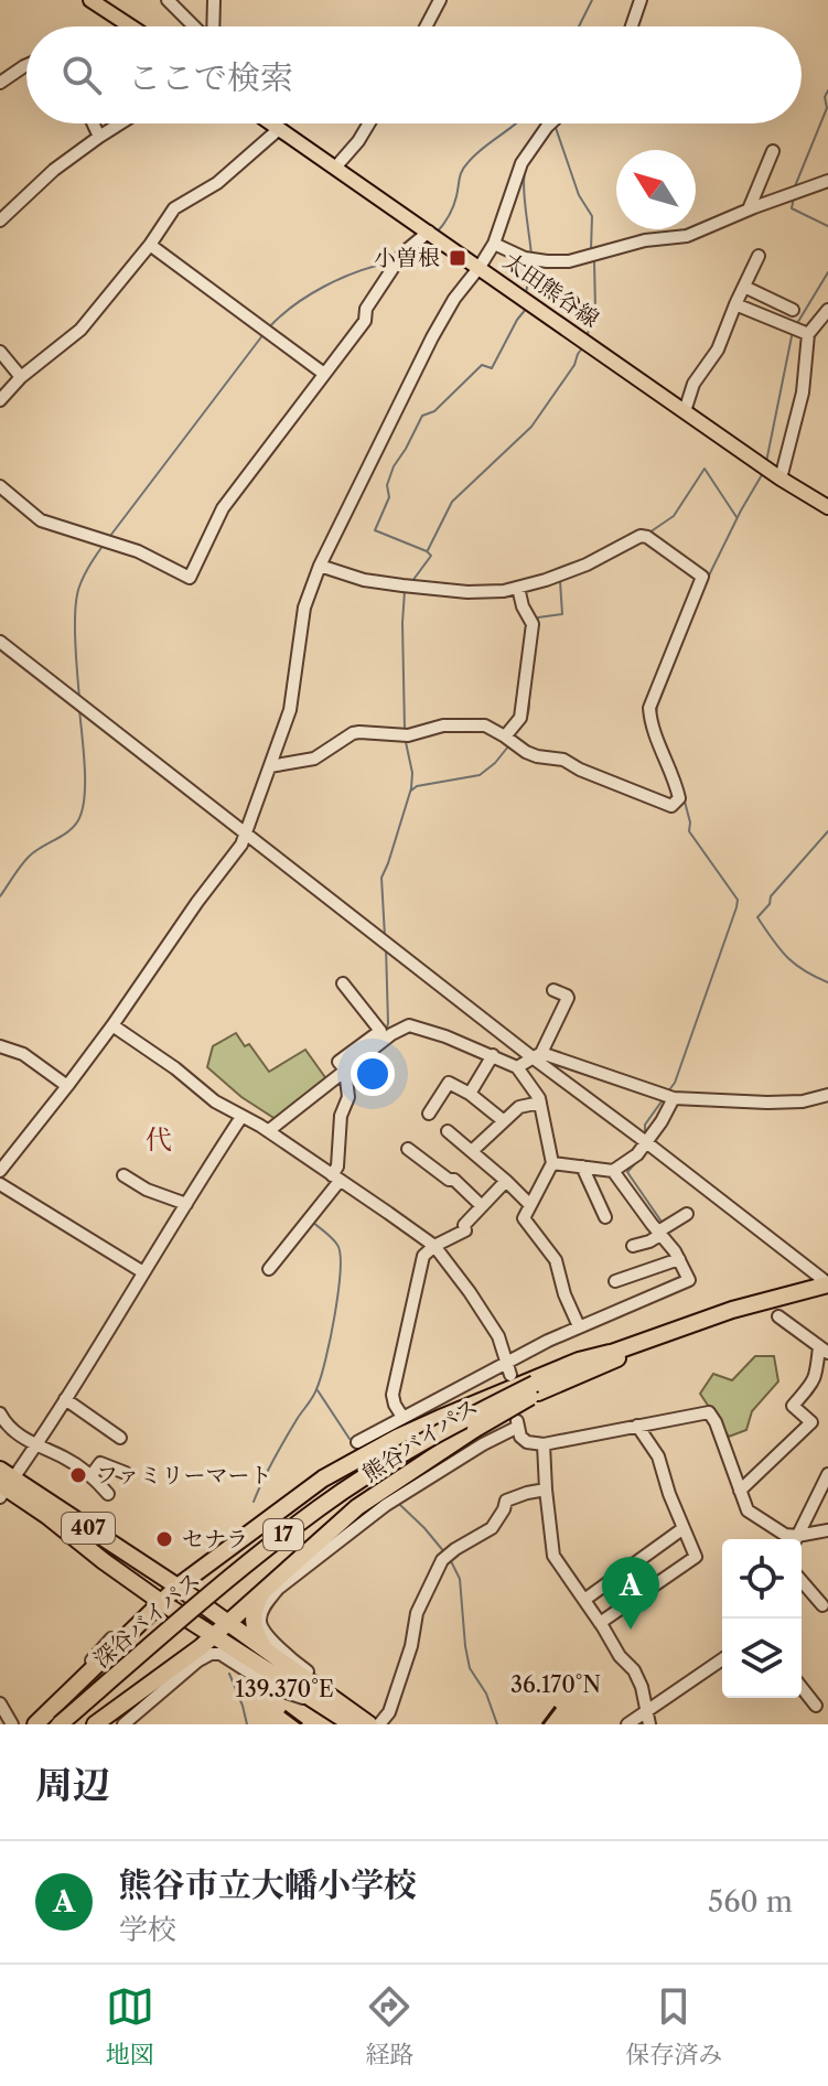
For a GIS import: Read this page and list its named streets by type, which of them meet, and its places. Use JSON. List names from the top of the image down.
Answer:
{
  "streets": {
    "highway": [
      "熊谷バイパス",
      "407",
      "17",
      "深谷バイパス"
    ],
    "main road": ["太田熊谷線"]
  },
  "crossings": [
    ["熊谷バイパス", "407"],
    ["熊谷バイパス", "17"],
    ["熊谷バイパス", "深谷バイパス"],
    ["407", "17"]
  ],
  "districts": ["代"],
  "places": {
    "transit": ["小曽根"],
    "other": ["ファミリーマート", "セナラ"]
  },
  "north": "top left",
  "page": {
    "search": "ここで検索",
    "pins": "A",
    "heading": "周辺",
    "list": [
      {
        "mark": "A",
        "name": "熊谷市立大幡小学校",
        "note": "学校",
        "value": "560 m"
      }
    ],
    "nav": ["地図", "経路", "保存済み"]
  },
  "coordinates": ["36.170°N", "139.370°E"]
}
